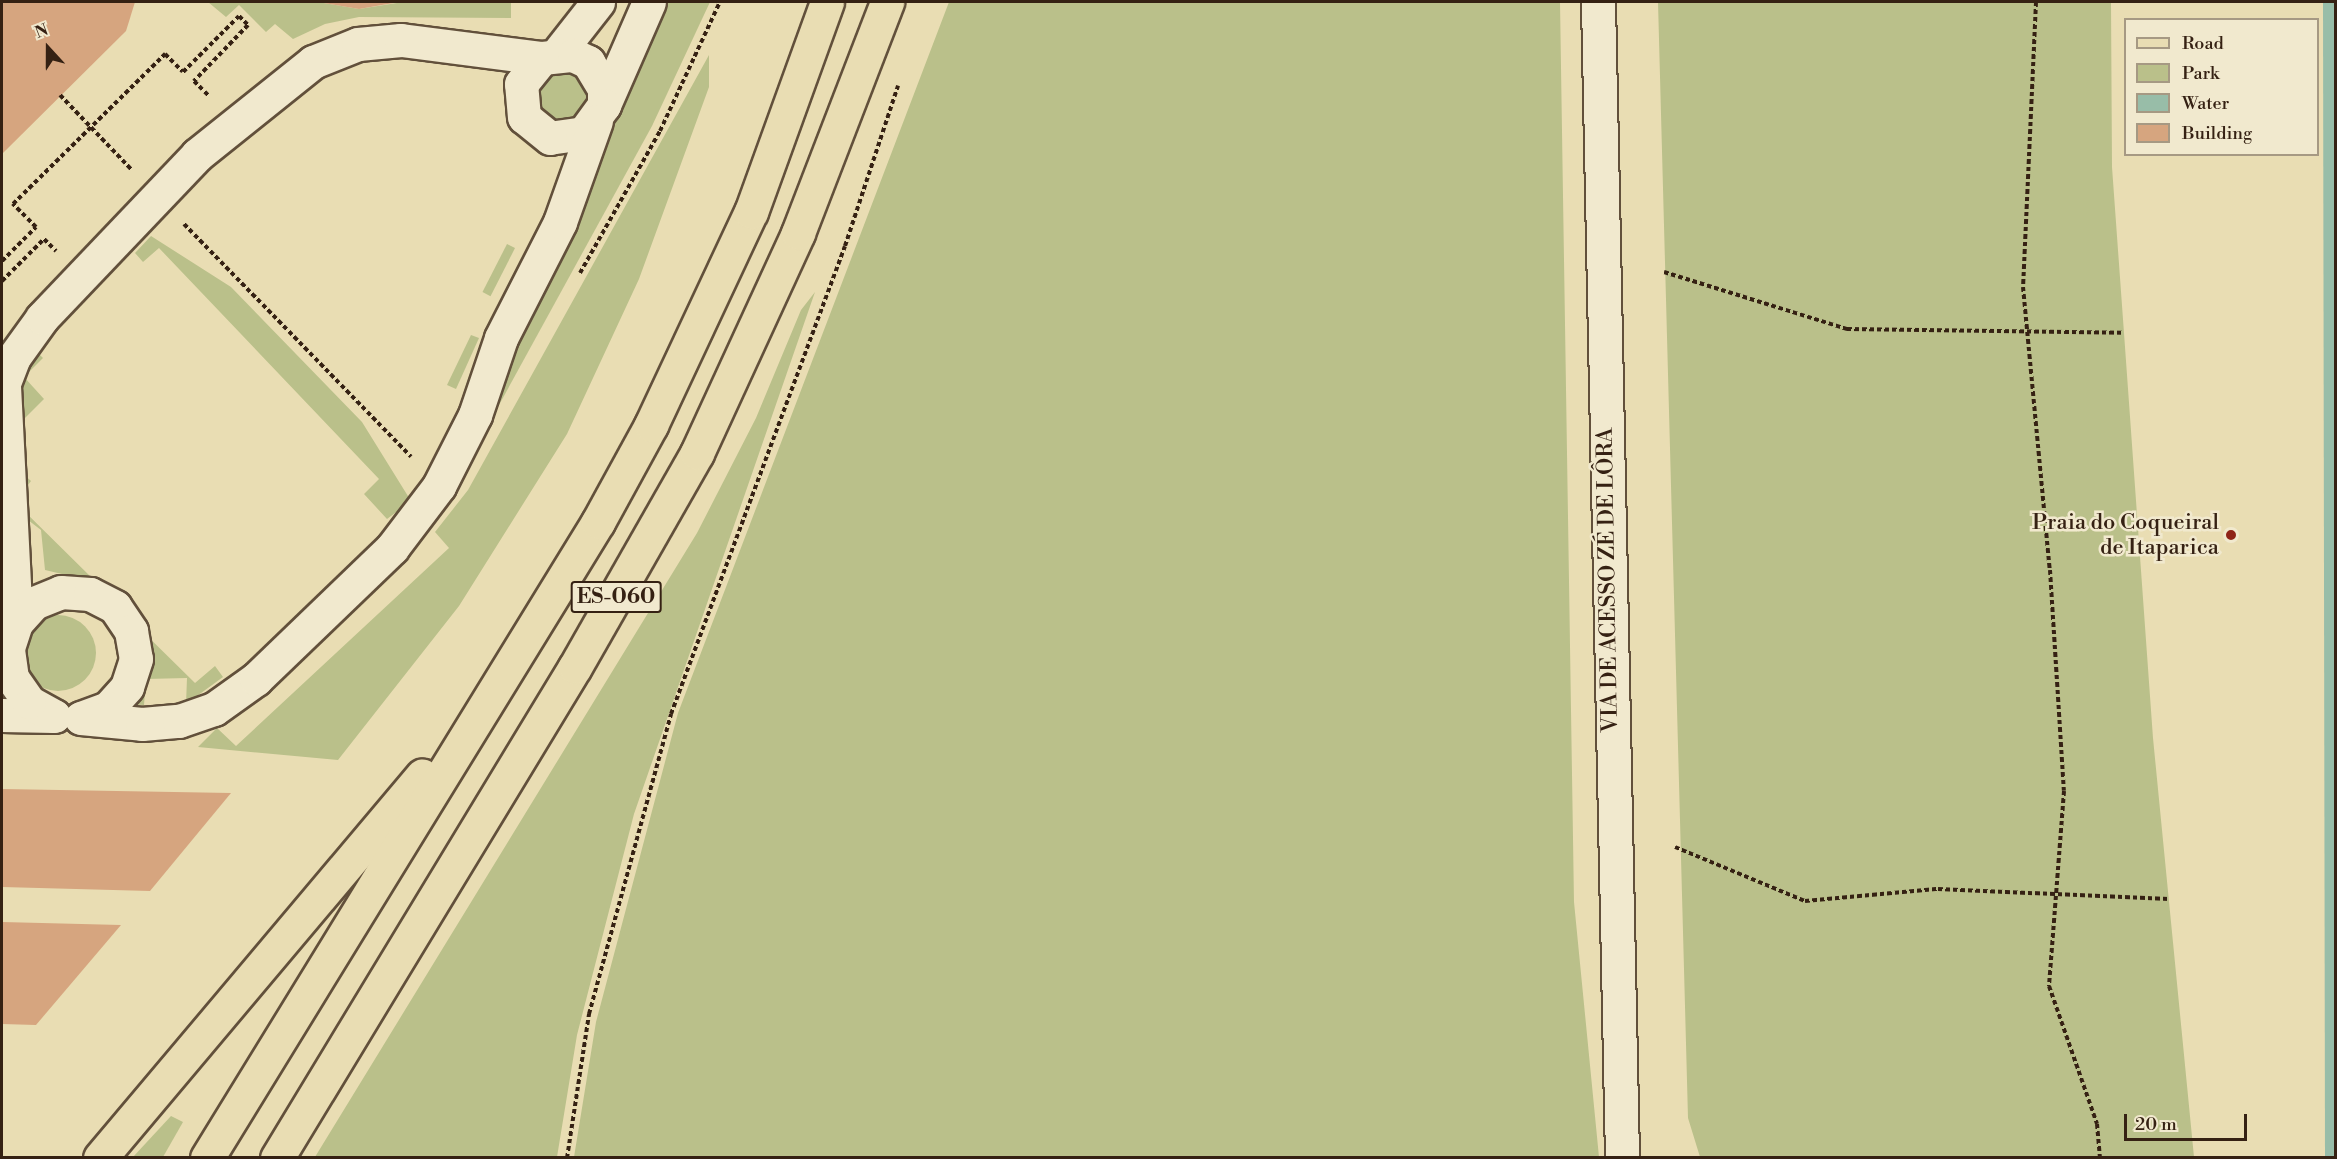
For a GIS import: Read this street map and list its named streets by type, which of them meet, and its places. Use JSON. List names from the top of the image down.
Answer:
{
  "streets": {
    "main road": ["ES-060"],
    "street": ["VIA DE ACESSO ZÉ DE LÔRA"]
  },
  "places": ["Praia do Coqueiral de Itaparica"],
  "legend": [
    "Road",
    "Park",
    "Water",
    "Building"
  ],
  "scale_bar": "20 m",
  "north": "top"
}
